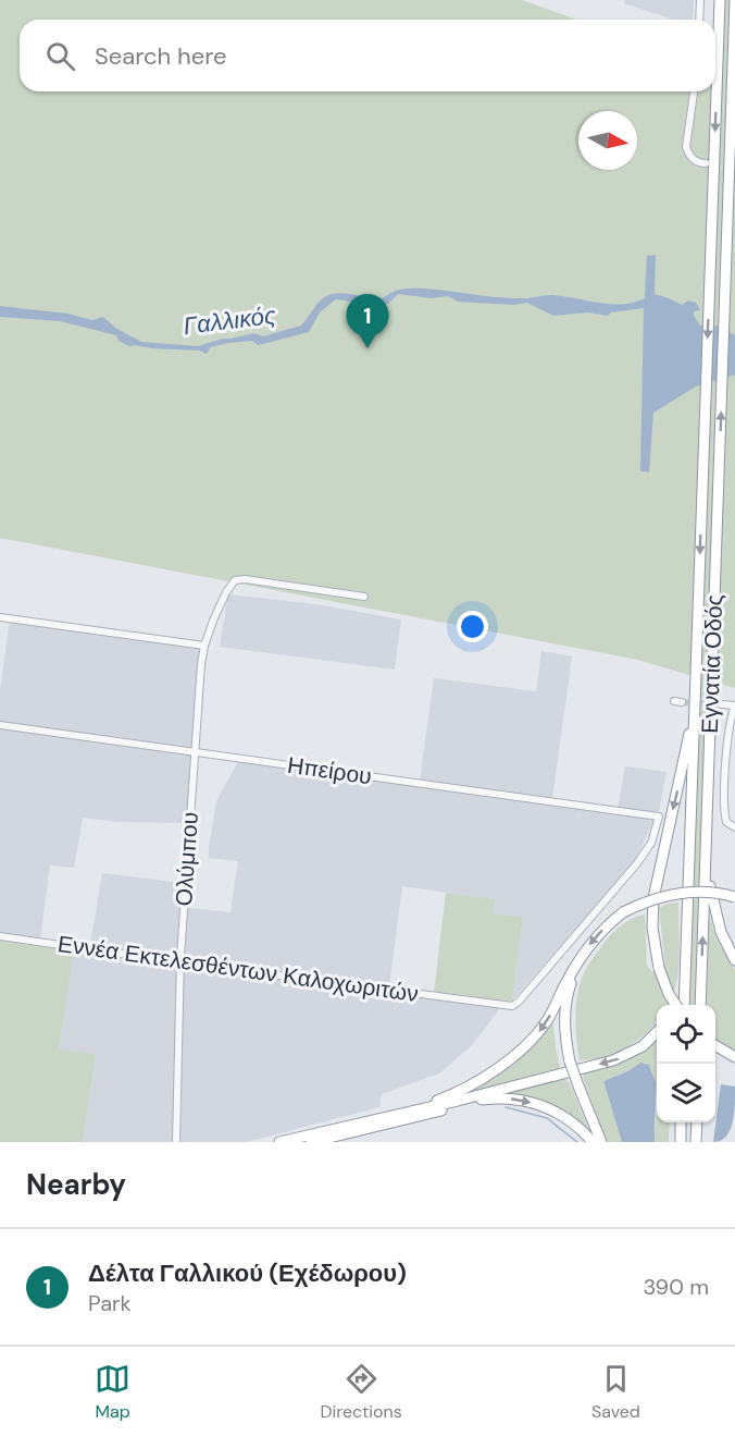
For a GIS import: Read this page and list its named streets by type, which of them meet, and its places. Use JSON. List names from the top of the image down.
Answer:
{
  "streets": {
    "highway": ["Εγνατία Οδός"],
    "street": ["Ηπείρου", "Ολύμπου", "Εννέα Εκτελεσθέντων Καλοχωριτών"]
  },
  "crossings": [
    ["Ηπείρου", "Ολύμπου"],
    ["Ηπείρου", "Εννέα Εκτελεσθέντων Καλοχωριτών"],
    ["Ολύμπου", "Εννέα Εκτελεσθέντων Καλοχωριτών"]
  ],
  "water": ["Γαλλικός"],
  "north": "right",
  "page": {
    "search": "Search here",
    "pins": "1",
    "heading": "Nearby",
    "list": [
      {
        "mark": "1",
        "name": "Δέλτα Γαλλικού (Εχέδωρου)",
        "note": "Park",
        "value": "390 m"
      }
    ],
    "nav": ["Map", "Directions", "Saved"]
  }
}
